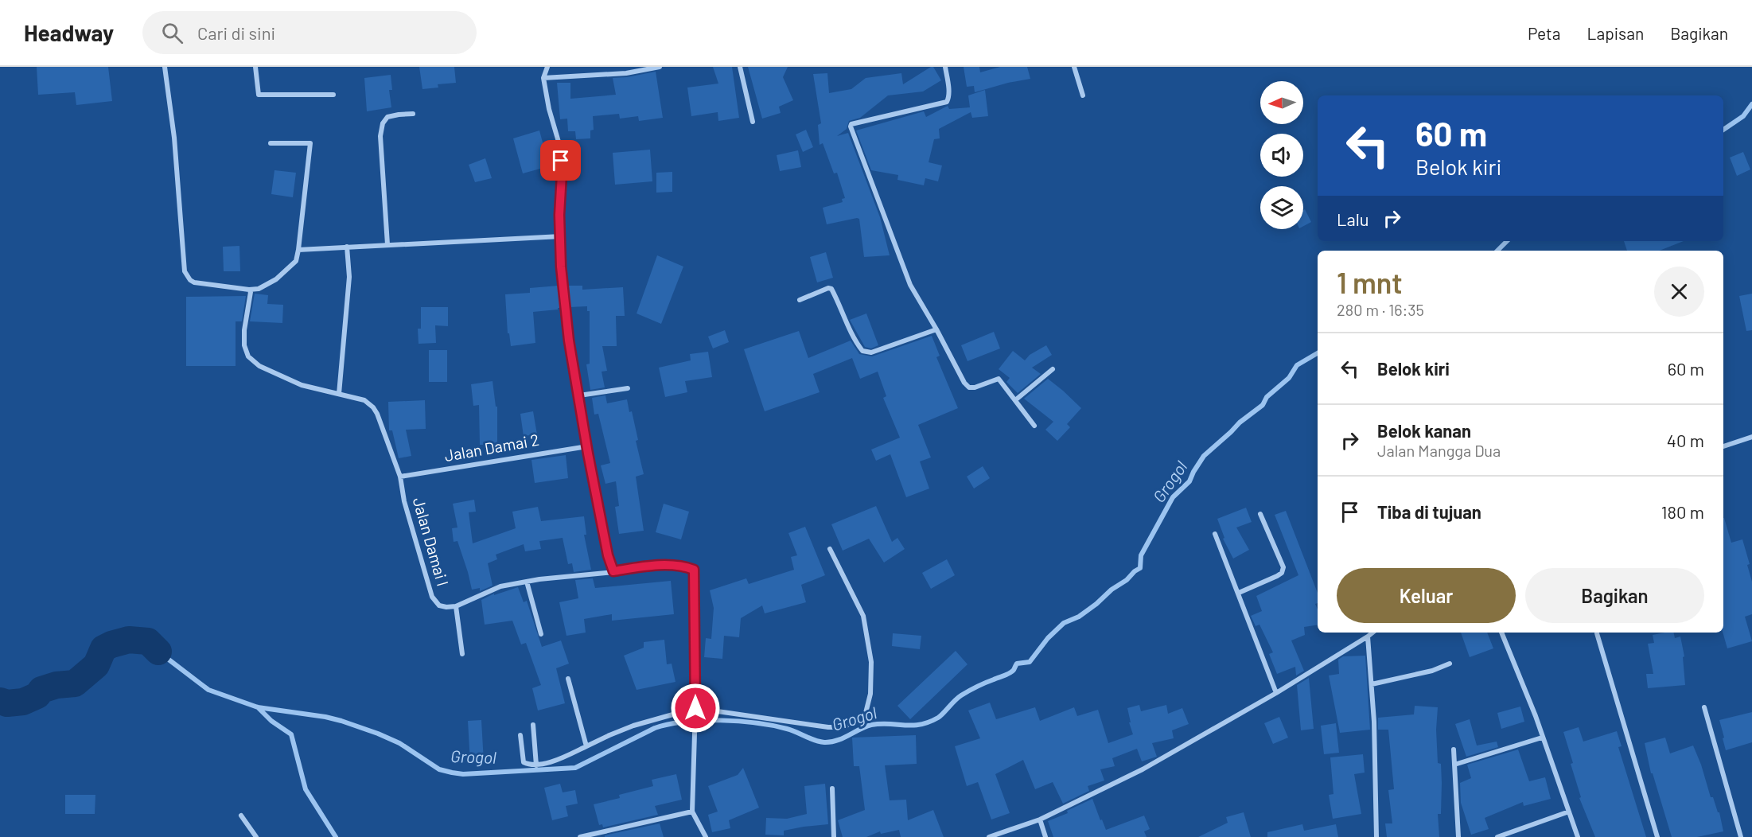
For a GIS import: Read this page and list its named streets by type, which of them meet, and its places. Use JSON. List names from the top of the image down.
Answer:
{
  "streets": {
    "street": ["Jalan Damai 2", "Jalan Damai I"]
  },
  "crossings": [
    ["Jalan Damai 2", "Jalan Damai I"]
  ],
  "water": ["Grogol"],
  "north": "left",
  "page": {
    "header": "Headway",
    "search": "Cari di sini",
    "nav": ["Peta", "Lapisan", "Bagikan"],
    "turn": ["60 m", "Belok kiri"],
    "then": "Lalu",
    "heading": ["1 mnt", "280 m · 16:35"],
    "list": [
      {
        "name": "Belok kiri",
        "value": "60 m"
      },
      {
        "name": "Belok kanan",
        "note": "Jalan Mangga Dua",
        "value": "40 m"
      },
      {
        "name": "Tiba di tujuan",
        "value": "180 m"
      }
    ],
    "buttons": ["Keluar", "Bagikan"]
  }
}
